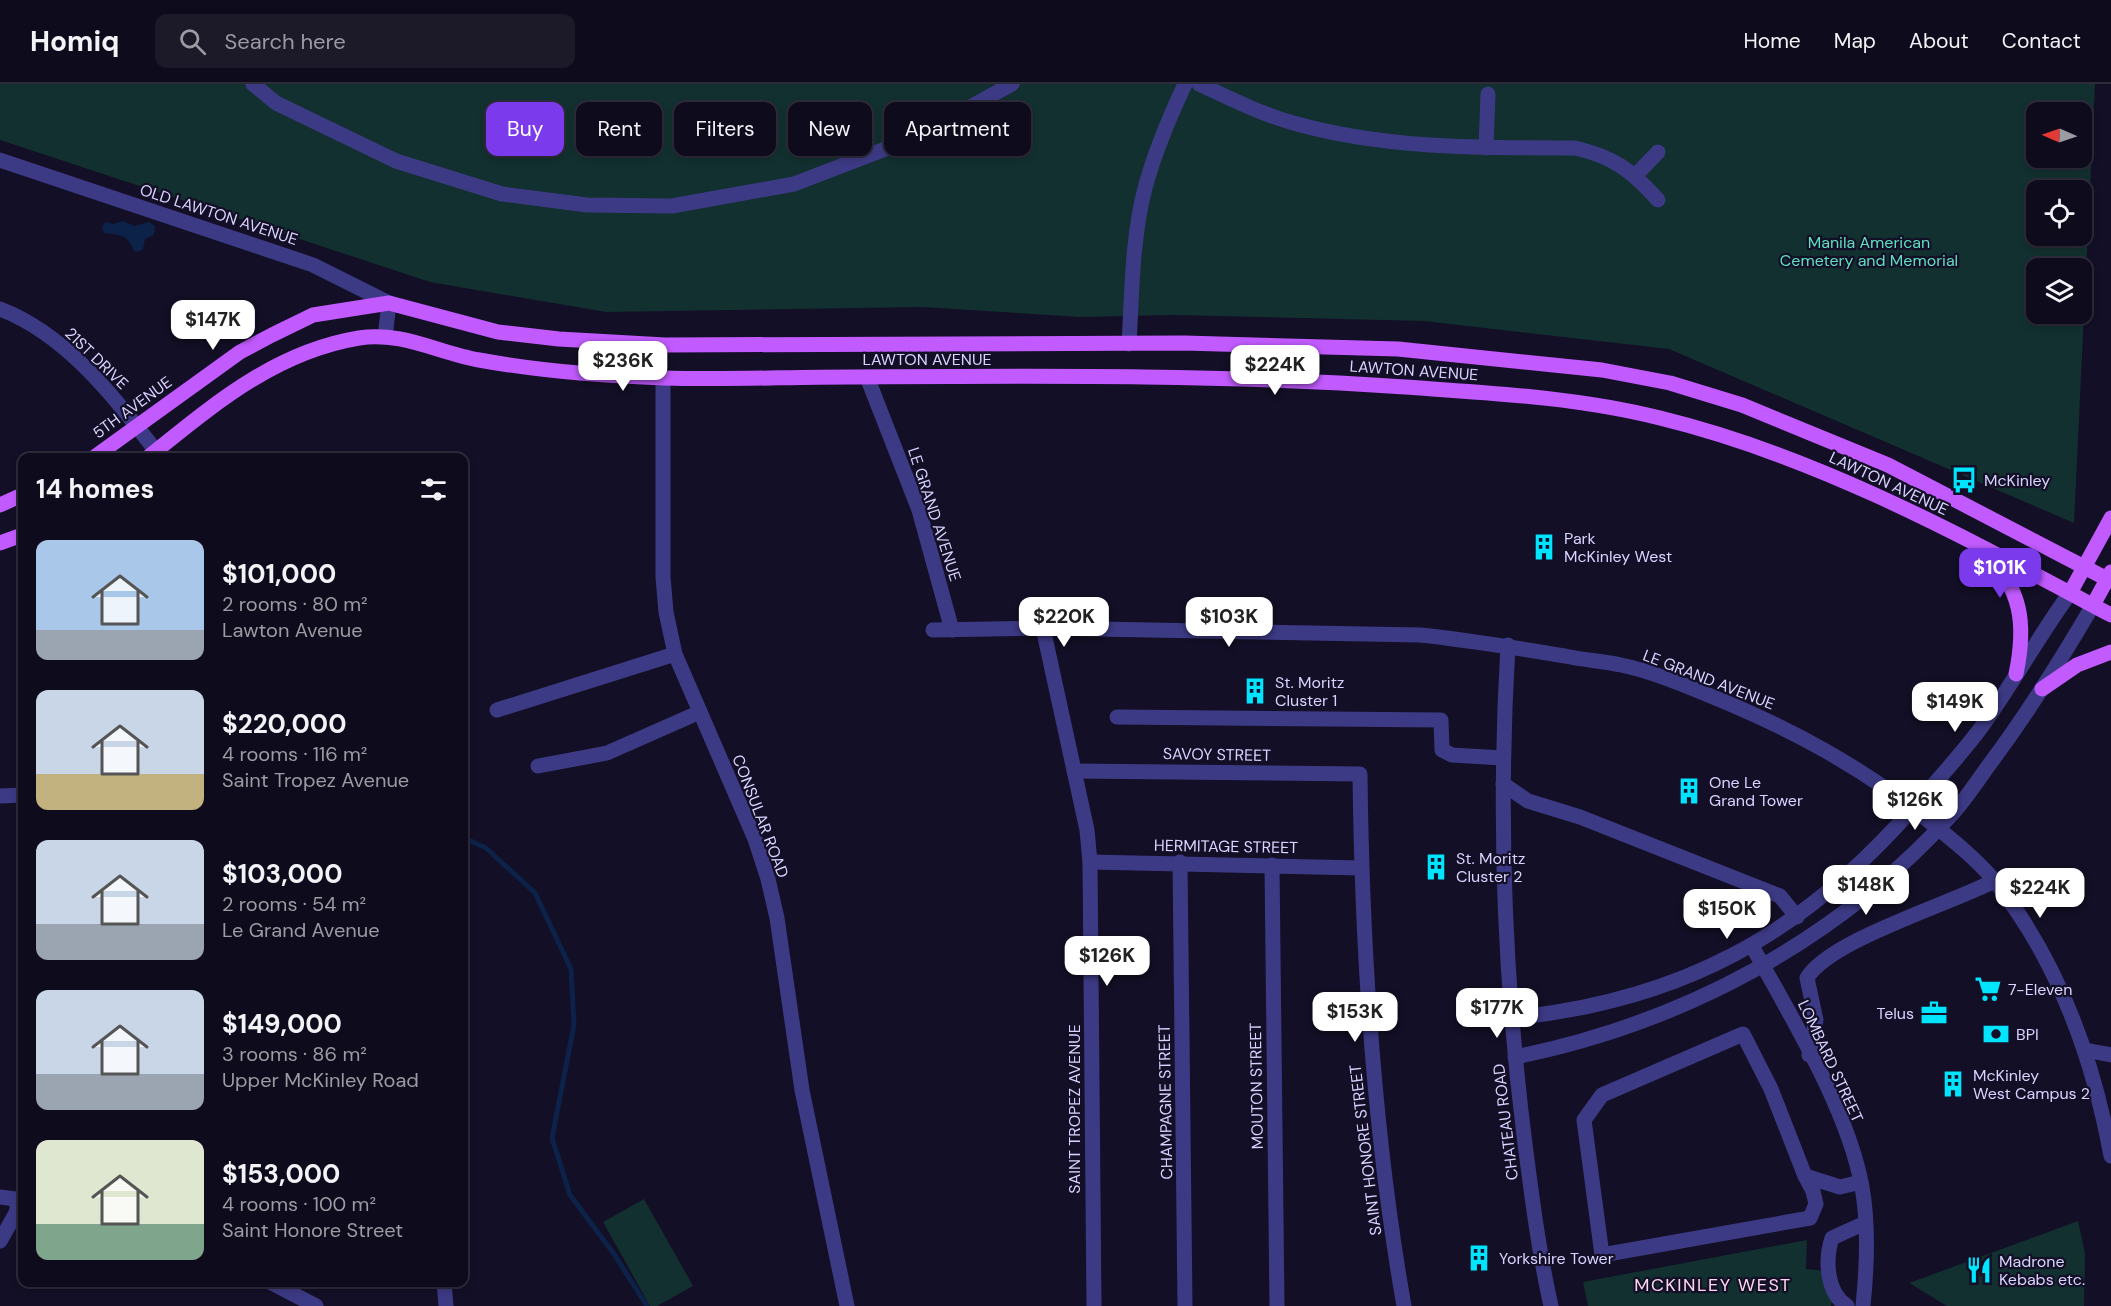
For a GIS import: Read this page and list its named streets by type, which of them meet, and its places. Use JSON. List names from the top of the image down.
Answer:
{
  "streets": {
    "main road": ["LAWTON AVENUE", "5TH AVENUE"],
    "street": [
      "OLD LAWTON AVENUE",
      "21ST DRIVE",
      "LE GRAND AVENUE",
      "SAVOY STREET",
      "CONSULAR ROAD",
      "HERMITAGE STREET",
      "LOMBARD STREET",
      "MOUTON STREET",
      "CHAMPAGNE STREET",
      "SAINT TROPEZ AVENUE",
      "CHATEAU ROAD",
      "SAINT HONORE STREET"
    ]
  },
  "crossings": [
    ["OLD LAWTON AVENUE", "LAWTON AVENUE"],
    ["OLD LAWTON AVENUE", "5TH AVENUE"],
    ["21ST DRIVE", "5TH AVENUE"],
    ["LAWTON AVENUE", "5TH AVENUE"],
    ["LAWTON AVENUE", "LE GRAND AVENUE"],
    ["LAWTON AVENUE", "CONSULAR ROAD"],
    ["LE GRAND AVENUE", "SAINT TROPEZ AVENUE"],
    ["LE GRAND AVENUE", "CHATEAU ROAD"],
    ["SAVOY STREET", "SAINT TROPEZ AVENUE"],
    ["SAVOY STREET", "SAINT HONORE STREET"],
    ["HERMITAGE STREET", "MOUTON STREET"],
    ["HERMITAGE STREET", "CHAMPAGNE STREET"],
    ["HERMITAGE STREET", "SAINT TROPEZ AVENUE"],
    ["HERMITAGE STREET", "SAINT HONORE STREET"]
  ],
  "districts": ["MCKINLEY WEST"],
  "parks": ["Manila American Cemetery and Memorial"],
  "places": {
    "bus stop": ["McKinley"],
    "building": [
      "Park McKinley West",
      "St. Moritz Cluster 1",
      "One Le Grand Tower",
      "St. Moritz Cluster 2",
      "McKinley West Campus 2",
      "Yorkshire Tower"
    ],
    "supermarket": ["7-Eleven"],
    "office": ["Telus"],
    "bank": ["BPI"],
    "restaurant": ["Madrone Kebabs etc."]
  },
  "north": "left",
  "page": {
    "header": "Homiq",
    "search": "Search here",
    "nav": [
      "Home",
      "Map",
      "About",
      "Contact"
    ],
    "chip": [
      "Buy",
      "Rent",
      "Filters",
      "New",
      "Apartment"
    ],
    "price": [
      "$147K",
      "$236K",
      "$224K",
      "$101K",
      "$220K",
      "$103K",
      "$149K",
      "$126K",
      "$148K",
      "$224K",
      "$150K",
      "$126K",
      "$177K",
      "$153K"
    ],
    "heading": "14 homes",
    "list": [
      {
        "name": "$101,000",
        "note": "2 rooms · 80 m² · Lawton Avenue"
      },
      {
        "name": "$220,000",
        "note": "4 rooms · 116 m² · Saint Tropez Avenue"
      },
      {
        "name": "$103,000",
        "note": "2 rooms · 54 m² · Le Grand Avenue"
      },
      {
        "name": "$149,000",
        "note": "3 rooms · 86 m² · Upper McKinley Road"
      },
      {
        "name": "$153,000",
        "note": "4 rooms · 100 m² · Saint Honore Street"
      }
    ]
  }
}
